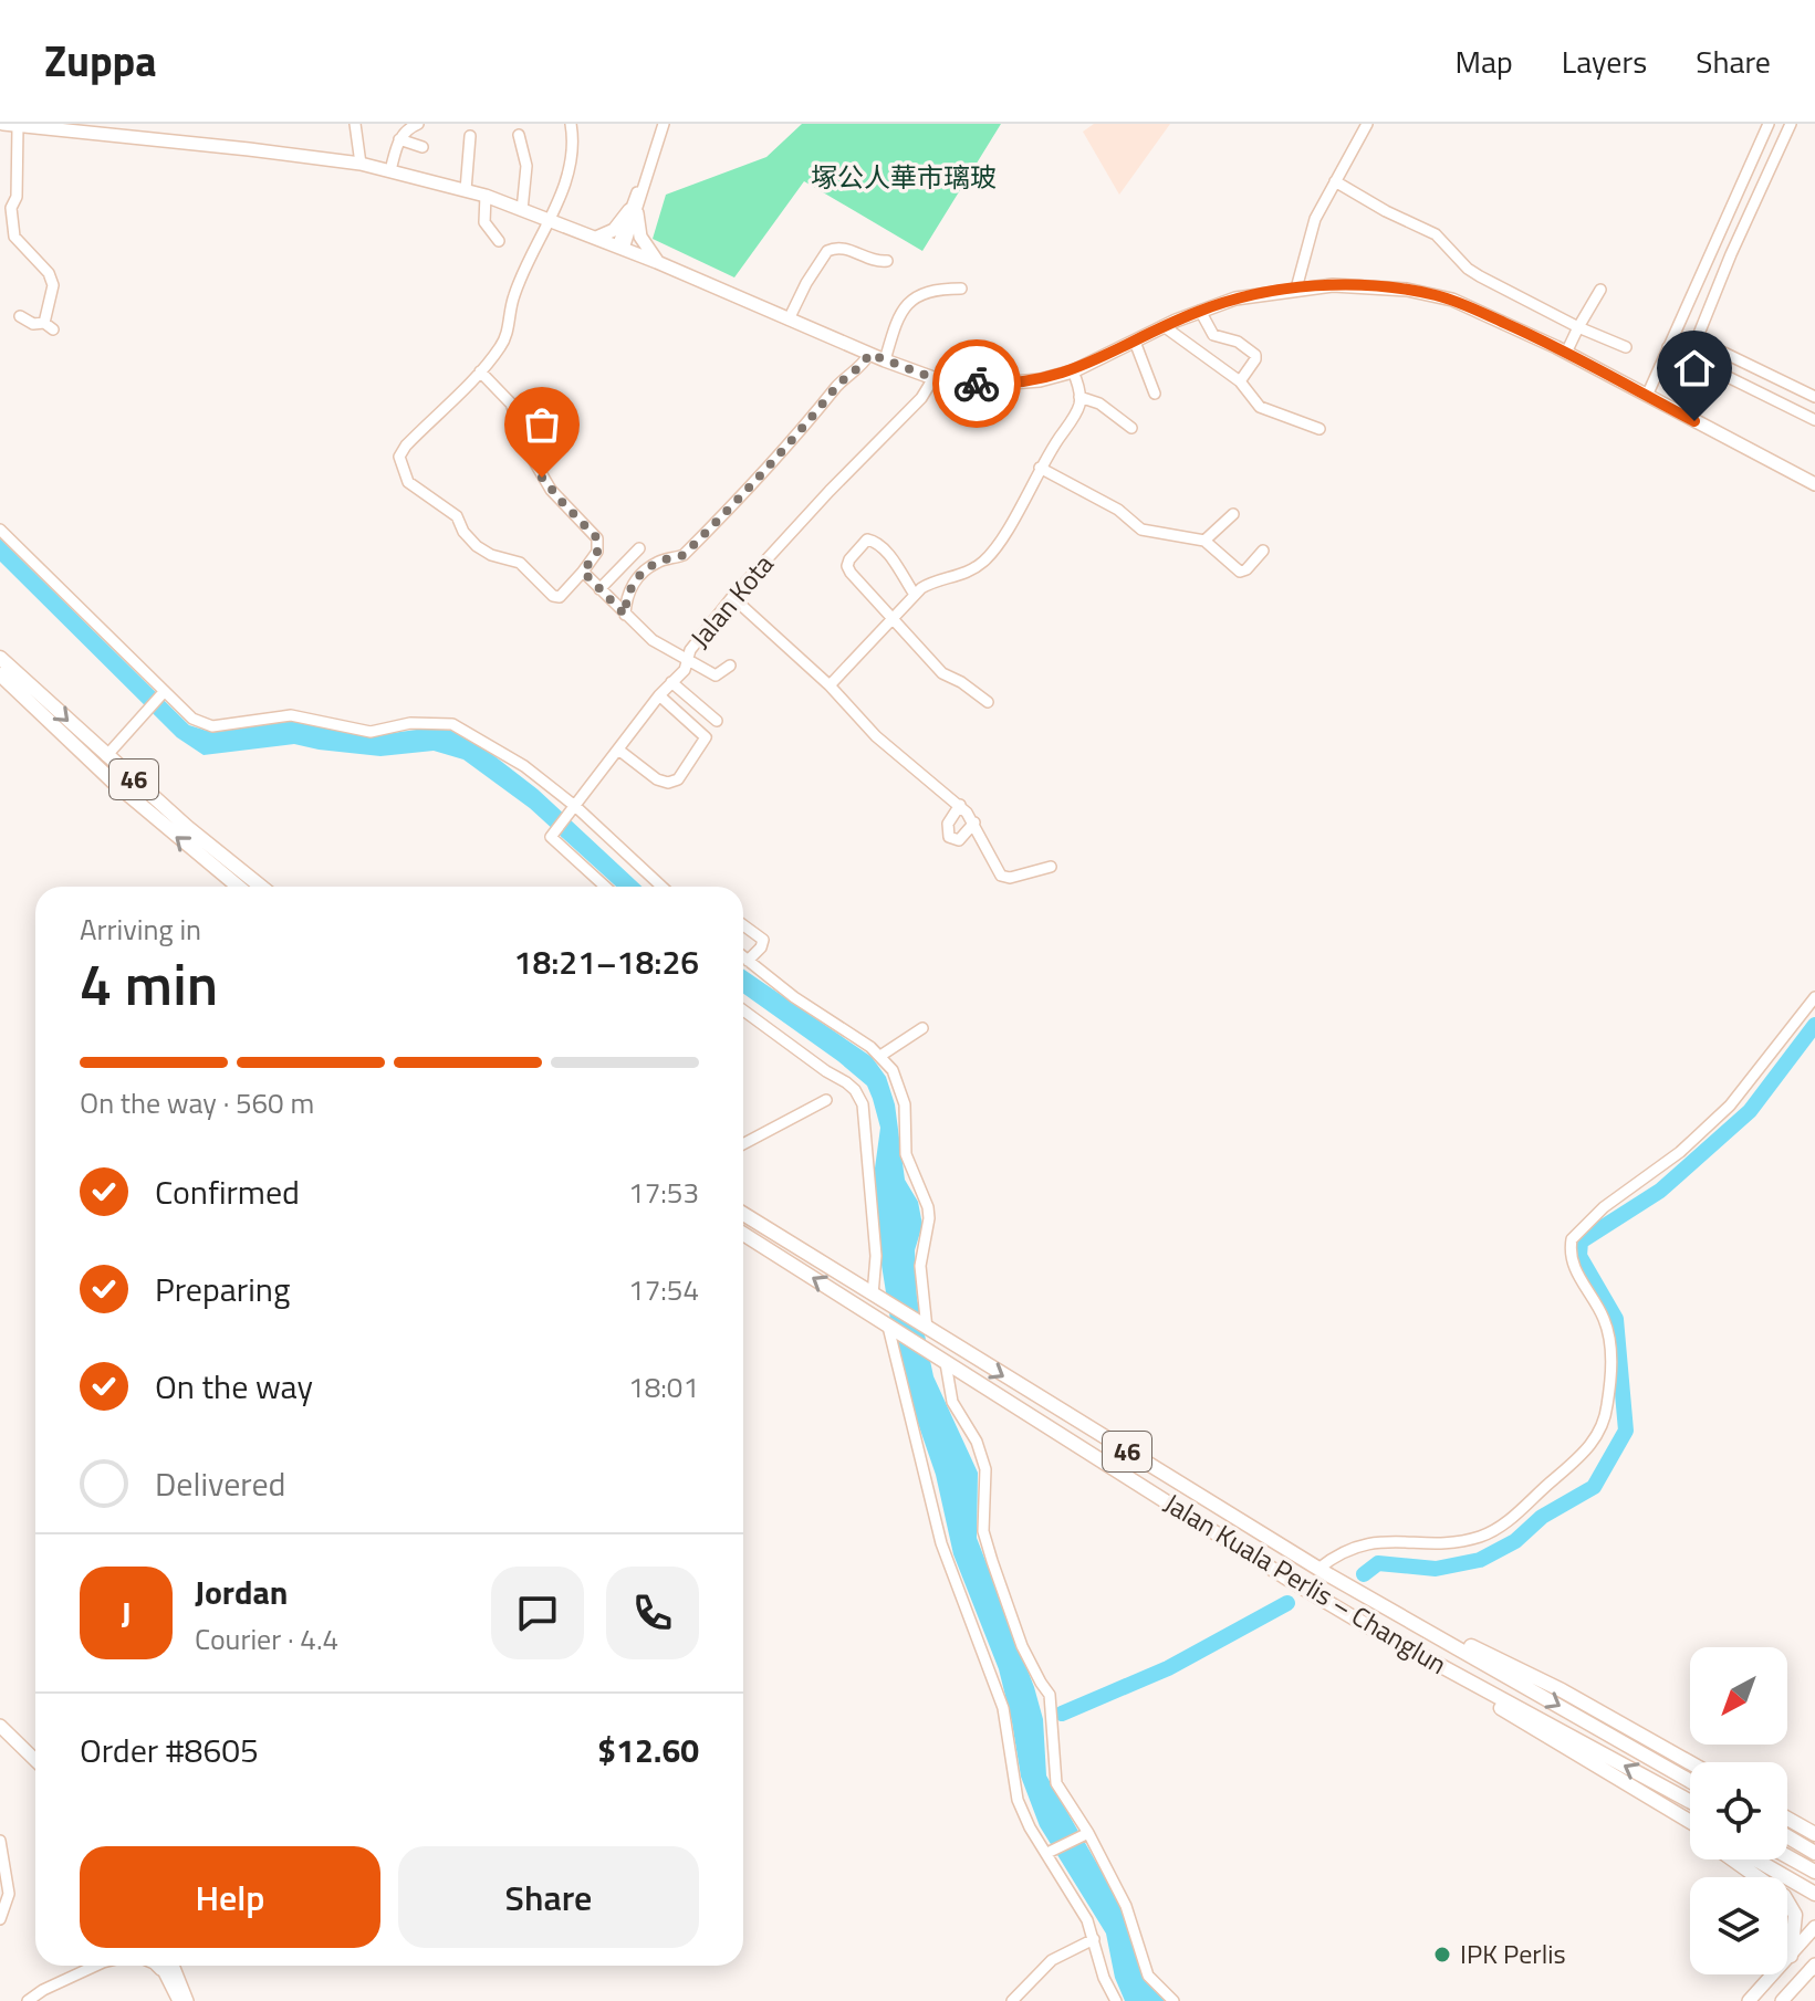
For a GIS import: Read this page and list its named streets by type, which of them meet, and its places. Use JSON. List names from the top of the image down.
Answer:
{
  "streets": {
    "highway": ["46", "Jalan Kuala Perlis – Changlun"],
    "street": ["Jalan Kota"]
  },
  "parks": ["塚公人華市璃玻"],
  "places": ["IPK Perlis"],
  "north": "bottom left",
  "page": {
    "header": "Zuppa",
    "nav": ["Map", "Layers", "Share"],
    "heading": ["4 min", "Arriving in", "18:21–18:26"],
    "panel": [
      "Jordan",
      "Courier · 4.4",
      "Order #8605",
      "$12.60"
    ],
    "bar": "On the way · 560 m",
    "list": [
      ["Confirmed", "17:53"],
      ["Preparing", "17:54"],
      ["On the way", "18:01"],
      "Delivered"
    ],
    "round": "J",
    "buttons": ["Help", "Share"]
  }
}
